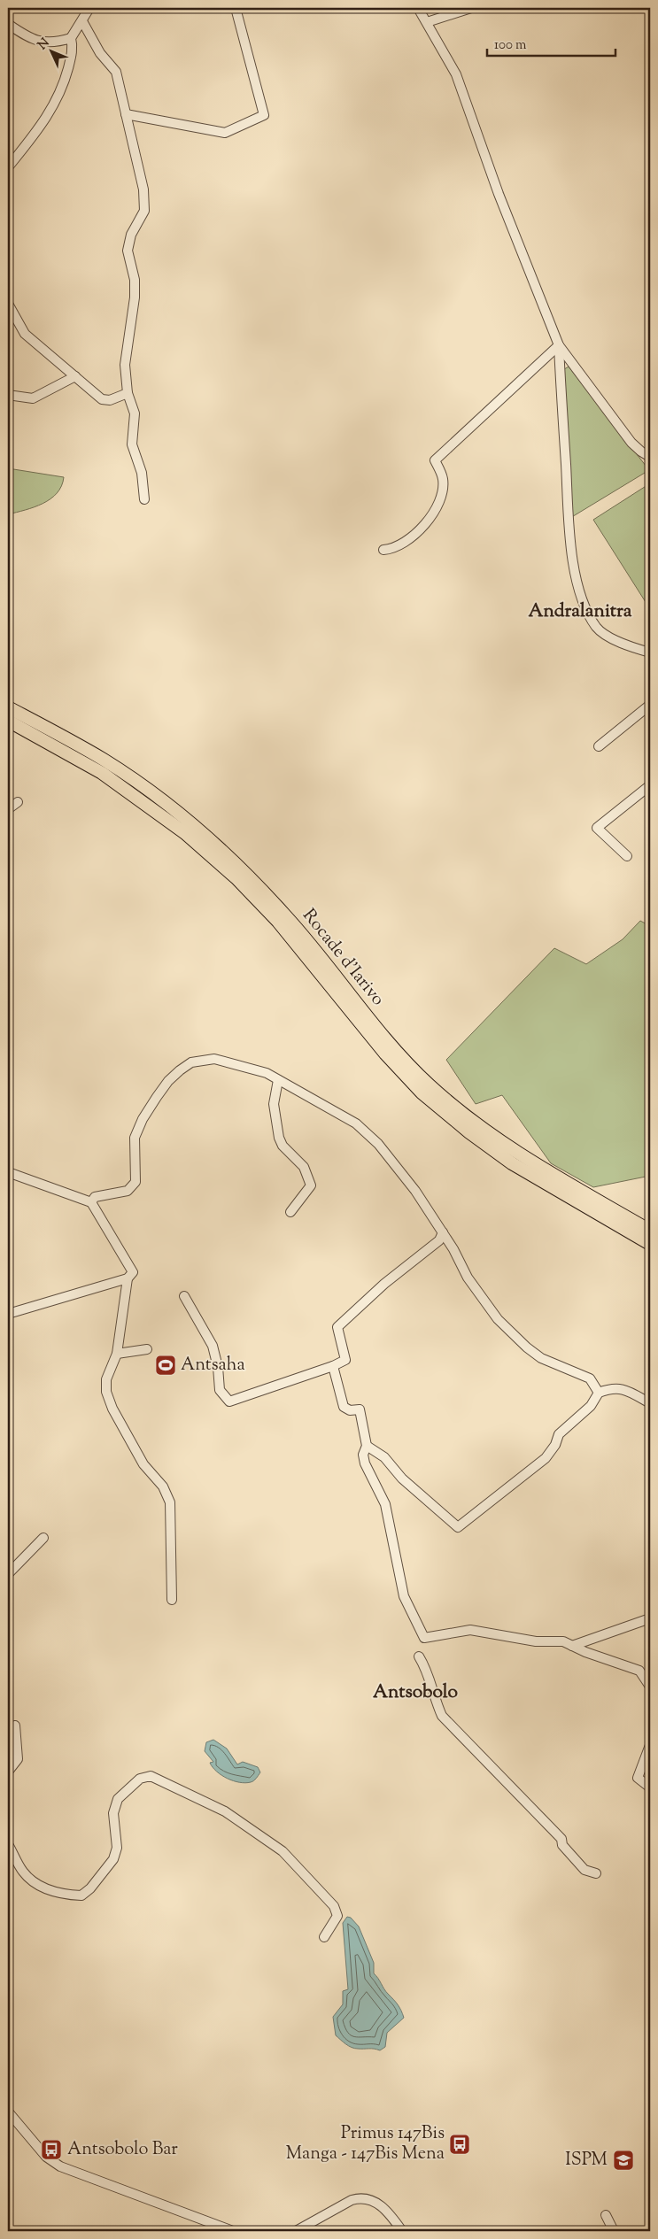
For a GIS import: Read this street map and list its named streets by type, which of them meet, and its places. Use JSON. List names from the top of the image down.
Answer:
{
  "streets": {
    "main road": ["Rocade d'Iarivo"]
  },
  "districts": ["Andralanitra", "Antsobolo"],
  "places": {
    "sports": ["Antsaha"],
    "bus stop": ["Primus 147Bis Manga - 147Bis Mena", "Antsobolo Bar"],
    "school or university": ["ISPM"]
  },
  "scale_bar": "100 m",
  "north": "top left"
}
